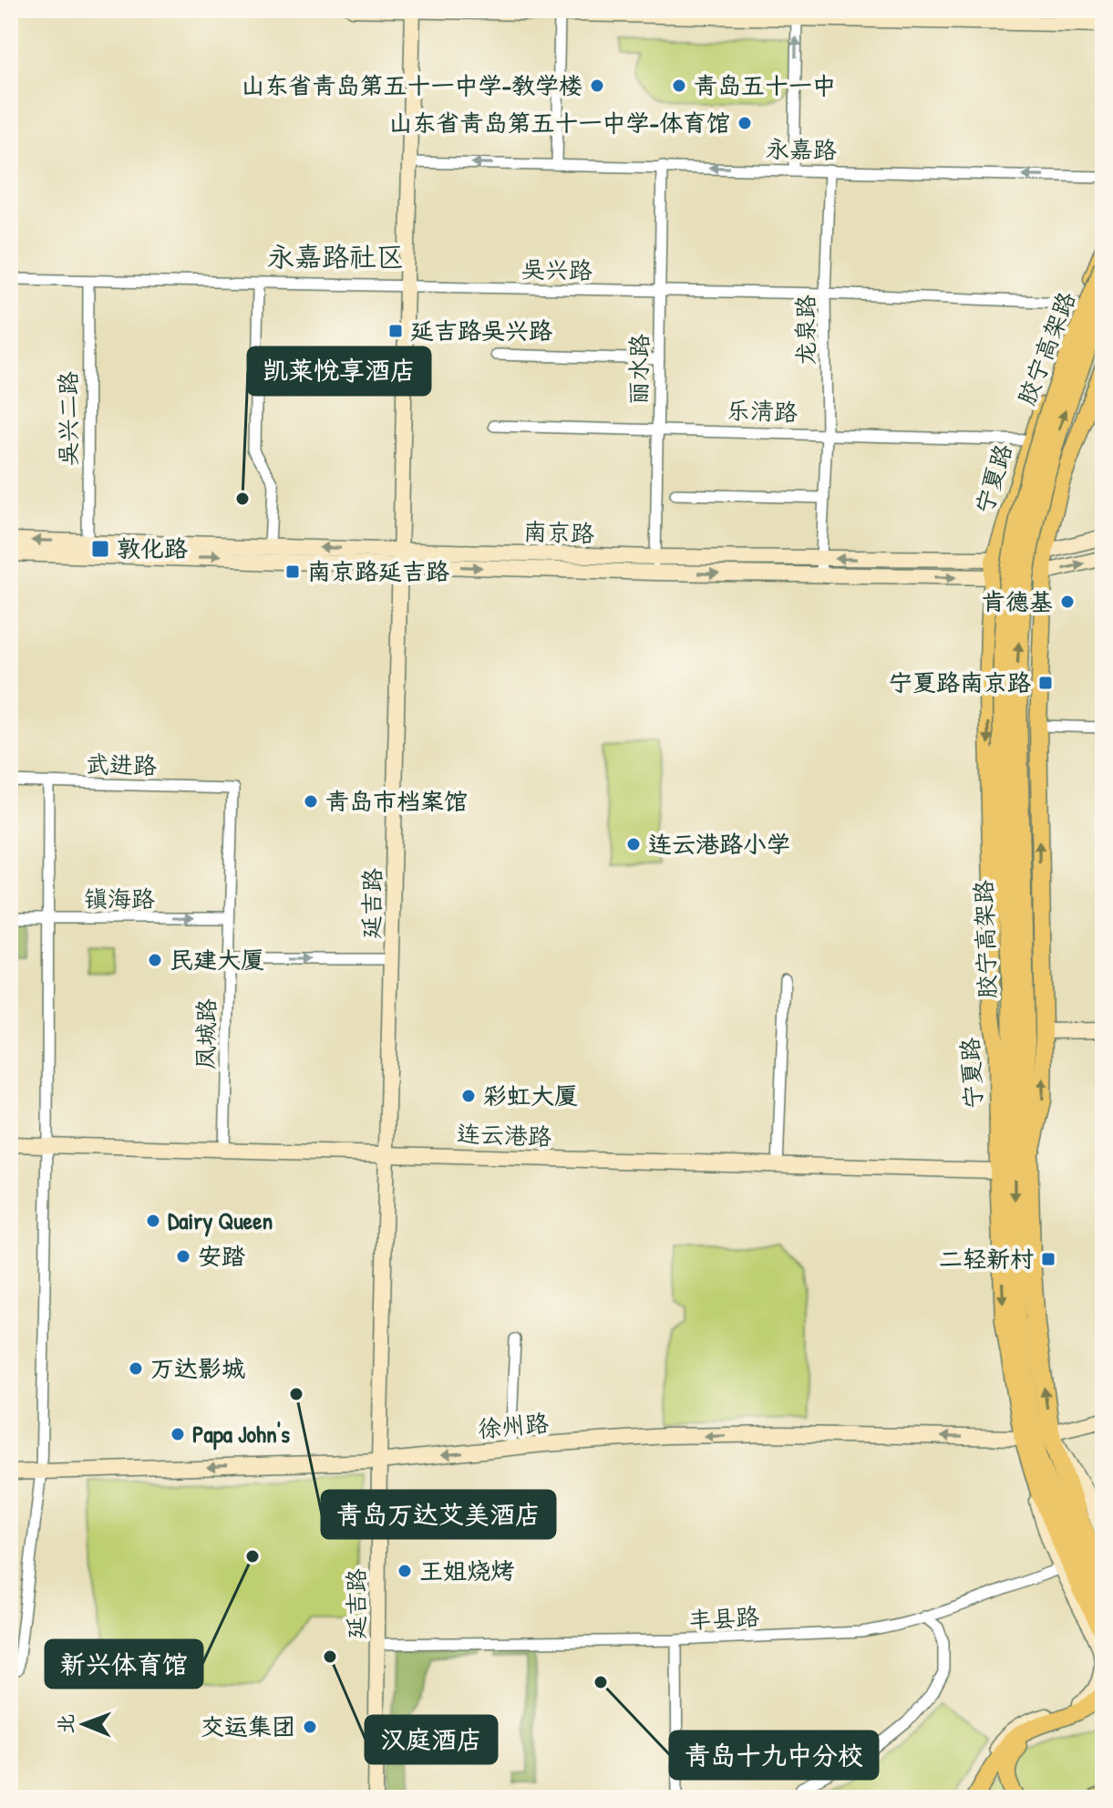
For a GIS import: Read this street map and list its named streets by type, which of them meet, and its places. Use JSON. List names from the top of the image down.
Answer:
{
  "streets": {
    "highway": ["胶宁高架路"],
    "main road": [
      "宁夏路",
      "南京路",
      "延吉路",
      "连云港路",
      "徐州路"
    ],
    "street": [
      "永嘉路",
      "吴兴路",
      "龙泉路",
      "丽水路",
      "乐清路",
      "吴兴二路",
      "武进路",
      "镇海路",
      "凤城路",
      "丰县路"
    ]
  },
  "crossings": [
    ["永嘉路", "龙泉路"],
    ["永嘉路", "丽水路"],
    ["永嘉路", "延吉路"],
    ["吴兴路", "龙泉路"],
    ["吴兴路", "胶宁高架路"],
    ["吴兴路", "丽水路"],
    ["吴兴路", "吴兴二路"],
    ["吴兴路", "宁夏路"],
    ["吴兴路", "延吉路"],
    ["龙泉路", "乐清路"],
    ["龙泉路", "南京路"],
    ["丽水路", "乐清路"],
    ["丽水路", "南京路"],
    ["乐清路", "宁夏路"],
    ["吴兴二路", "南京路"],
    ["宁夏路", "南京路"],
    ["宁夏路", "连云港路"],
    ["宁夏路", "徐州路"],
    ["南京路", "延吉路"],
    ["武进路", "凤城路"],
    ["镇海路", "凤城路"],
    ["延吉路", "连云港路"],
    ["延吉路", "徐州路"],
    ["延吉路", "丰县路"],
    ["凤城路", "连云港路"]
  ],
  "one_way": ["永嘉路", "镇海路", "徐州路"],
  "districts": ["永嘉路社区"],
  "places": {
    "other": [
      "山东省青岛第五十一中学-教学楼",
      "青岛五十一中",
      "山东省青岛第五十一中学-体育馆",
      "凯莱悦享酒店",
      "肯德基",
      "青岛市档案馆",
      "连云港路小学",
      "民建大厦",
      "彩虹大厦",
      "Dairy Queen",
      "安踏",
      "万达影城",
      "青岛万达艾美酒店",
      "Papa John's",
      "新兴体育馆",
      "王姐烧烤",
      "汉庭酒店",
      "青岛十九中分校",
      "交运集团"
    ],
    "transit": [
      "延吉路吴兴路",
      "敦化路",
      "南京路延吉路",
      "宁夏路南京路",
      "二轻新村"
    ]
  },
  "north": "left"
}
